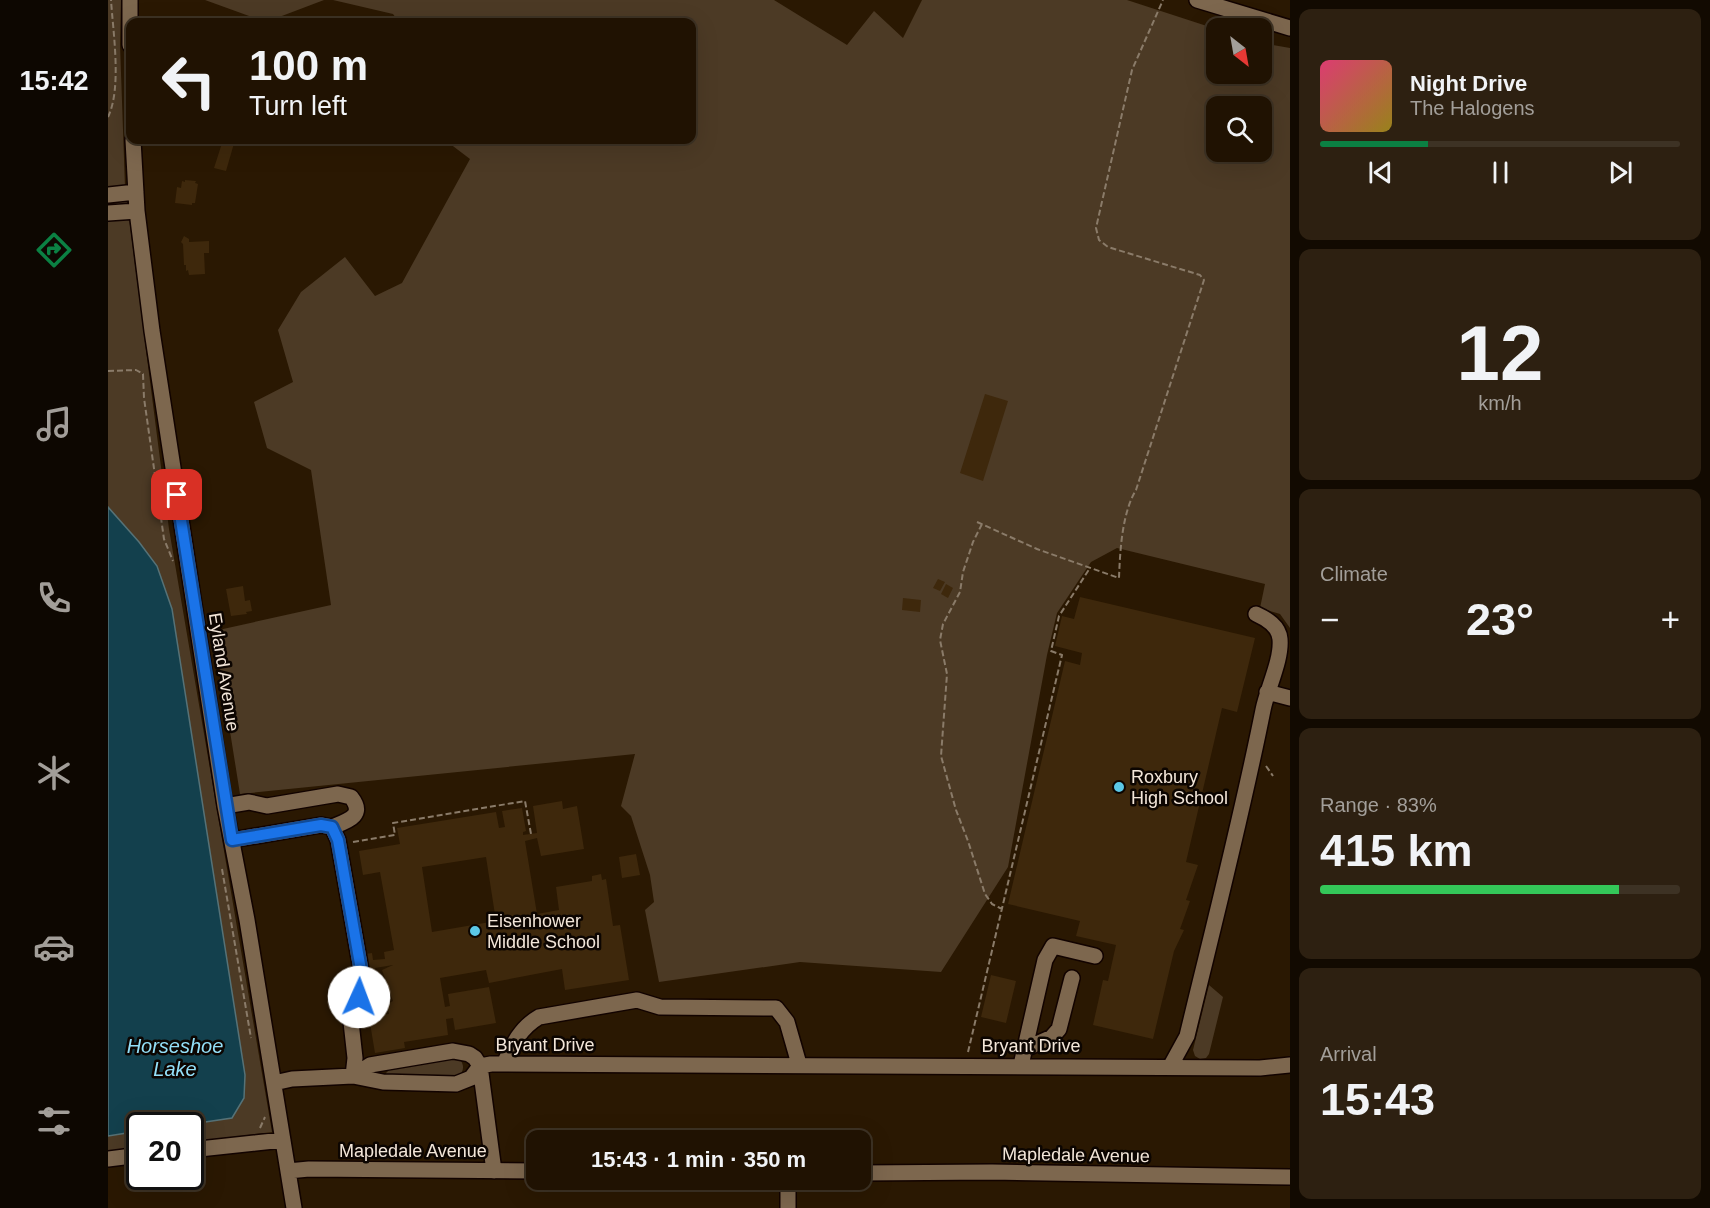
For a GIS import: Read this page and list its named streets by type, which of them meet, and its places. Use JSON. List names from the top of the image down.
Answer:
{
  "streets": {
    "street": ["Eyland Avenue", "Bryant Drive", "Mapledale Avenue"]
  },
  "crossings": [
    ["Eyland Avenue", "Bryant Drive"],
    ["Eyland Avenue", "Mapledale Avenue"]
  ],
  "water": ["Horseshoe Lake"],
  "places": ["Roxbury High School", "Eisenhower Middle School"],
  "north": "bottom right",
  "page": {
    "tabs": "15:42",
    "turn": ["100 m", "Turn left"],
    "song": ["Night Drive", "The Halogens"],
    "tile": [
      ["12", "km/h"],
      "Climate",
      ["Range · 83%", "415 km"],
      ["Arrival", "15:43"]
    ],
    "heat": ["−", "23°", "+"],
    "limit": "20",
    "trip": "15:43 · 1 min · 350 m"
  }
}
